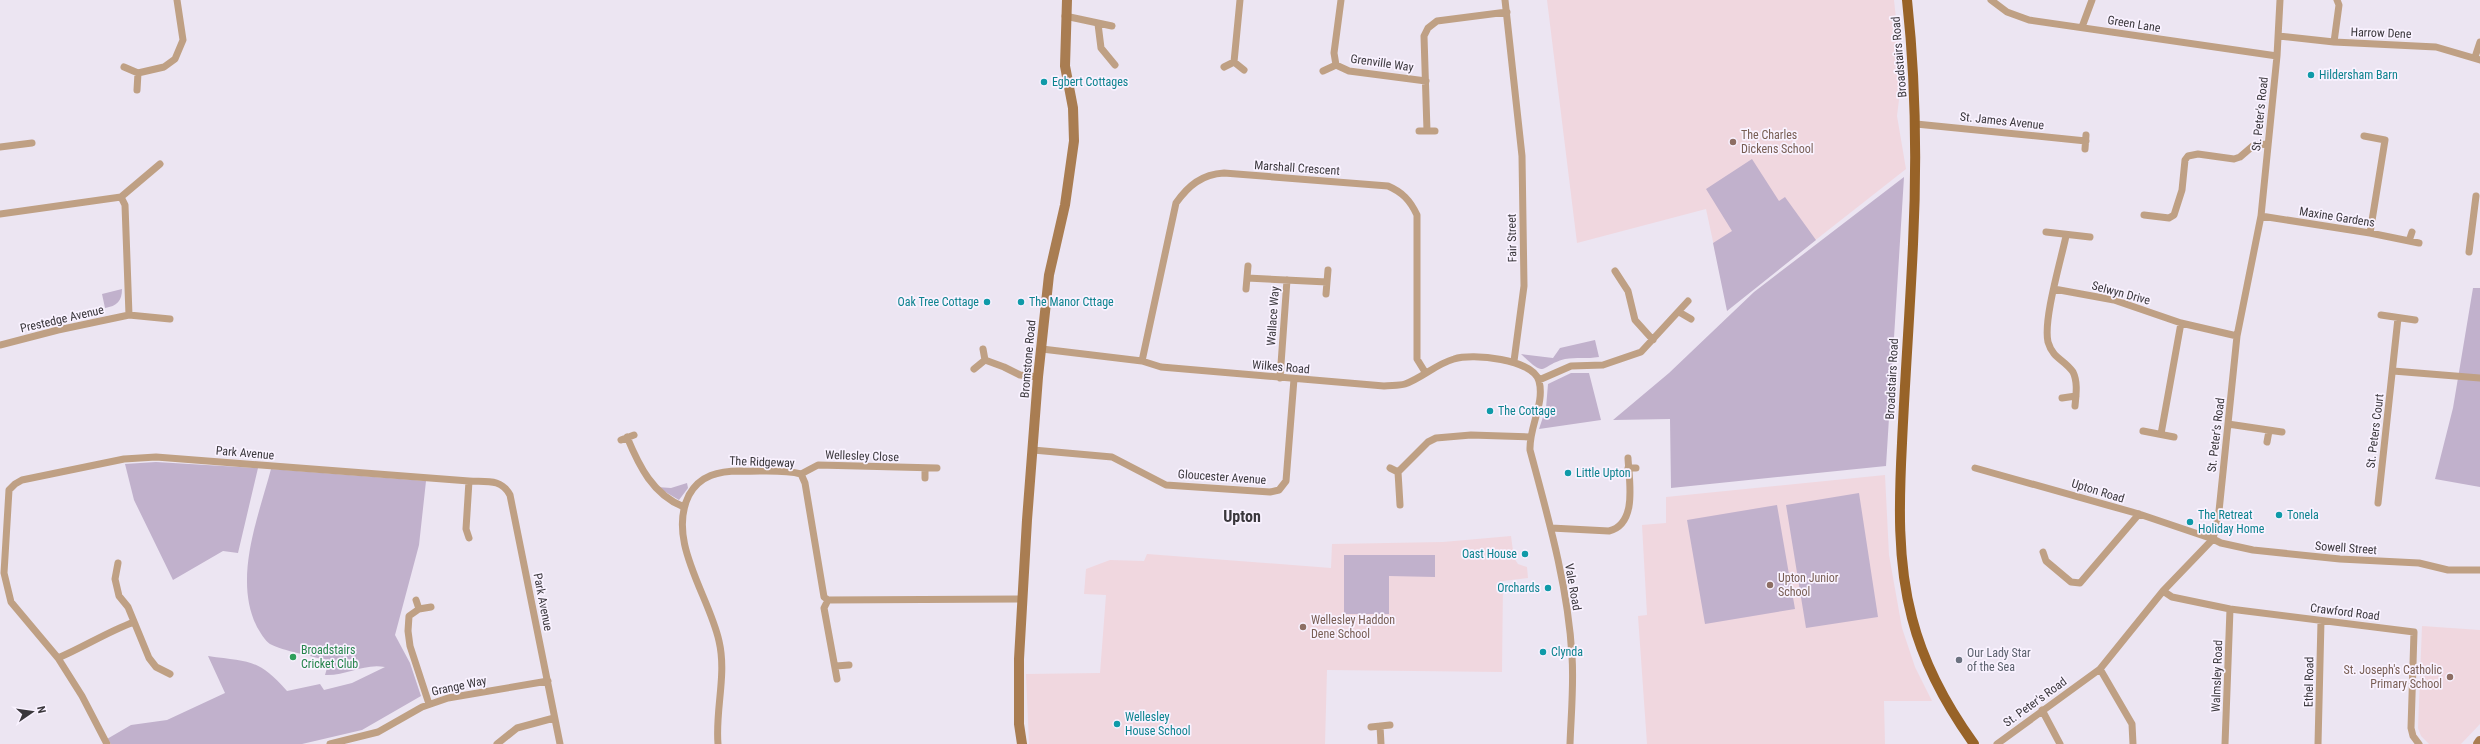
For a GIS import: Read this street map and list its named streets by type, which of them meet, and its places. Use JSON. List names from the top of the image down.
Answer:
{
  "streets": {
    "main road": ["Broadstairs Road"],
    "street": [
      "Green Lane",
      "Harrow Dene",
      "Grenville Way",
      "St. Peter's Road",
      "St. James Avenue",
      "Marshall Crescent",
      "Maxine Gardens",
      "Fair Street",
      "Selwyn Drive",
      "Wallace Way",
      "Prestedge Avenue",
      "Bromstone Road",
      "Wilkes Road",
      "St. Peters Court",
      "Park Avenue",
      "Wellesley Close",
      "The Ridgeway",
      "Gloucester Avenue",
      "Upton Road",
      "Sowell Street",
      "Vale Road",
      "Crawford Road",
      "Walmsley Road",
      "Ethel Road",
      "Grange Way"
    ]
  },
  "crossings": [
    ["Green Lane", "St. Peter's Road"],
    ["Harrow Dene", "St. Peter's Road"],
    ["Broadstairs Road", "St. James Avenue"],
    ["Grenville Way", "Fair Street"],
    ["St. Peter's Road", "Maxine Gardens"],
    ["St. Peter's Road", "Selwyn Drive"],
    ["St. Peter's Road", "Upton Road"],
    ["St. Peter's Road", "Sowell Street"],
    ["St. Peter's Road", "Crawford Road"],
    ["Marshall Crescent", "Wilkes Road"],
    ["Fair Street", "Wilkes Road"],
    ["Wallace Way", "Wilkes Road"],
    ["Bromstone Road", "Wilkes Road"],
    ["Bromstone Road", "Gloucester Avenue"],
    ["Wilkes Road", "Gloucester Avenue"],
    ["Park Avenue", "Grange Way"],
    ["Wellesley Close", "The Ridgeway"],
    ["Upton Road", "Sowell Street"],
    ["Crawford Road", "Walmsley Road"],
    ["Crawford Road", "Ethel Road"]
  ],
  "districts": ["Upton"],
  "places": [
    "Hildersham Barn",
    "Egbert Cottages",
    "The Charles Dickens School",
    "Oak Tree Cottage",
    "The Manor Cttage",
    "The Cottage",
    "Little Upton",
    "Tonela",
    "The Retreat Holiday Home",
    "Oast House",
    "Upton Junior School",
    "Orchards",
    "Wellesley Haddon Dene School",
    "Clynda",
    "Broadstairs Cricket Club",
    "Our Lady Star of the Sea",
    "St. Joseph's Catholic Primary School",
    "Wellesley House School"
  ],
  "north": "right"
}
